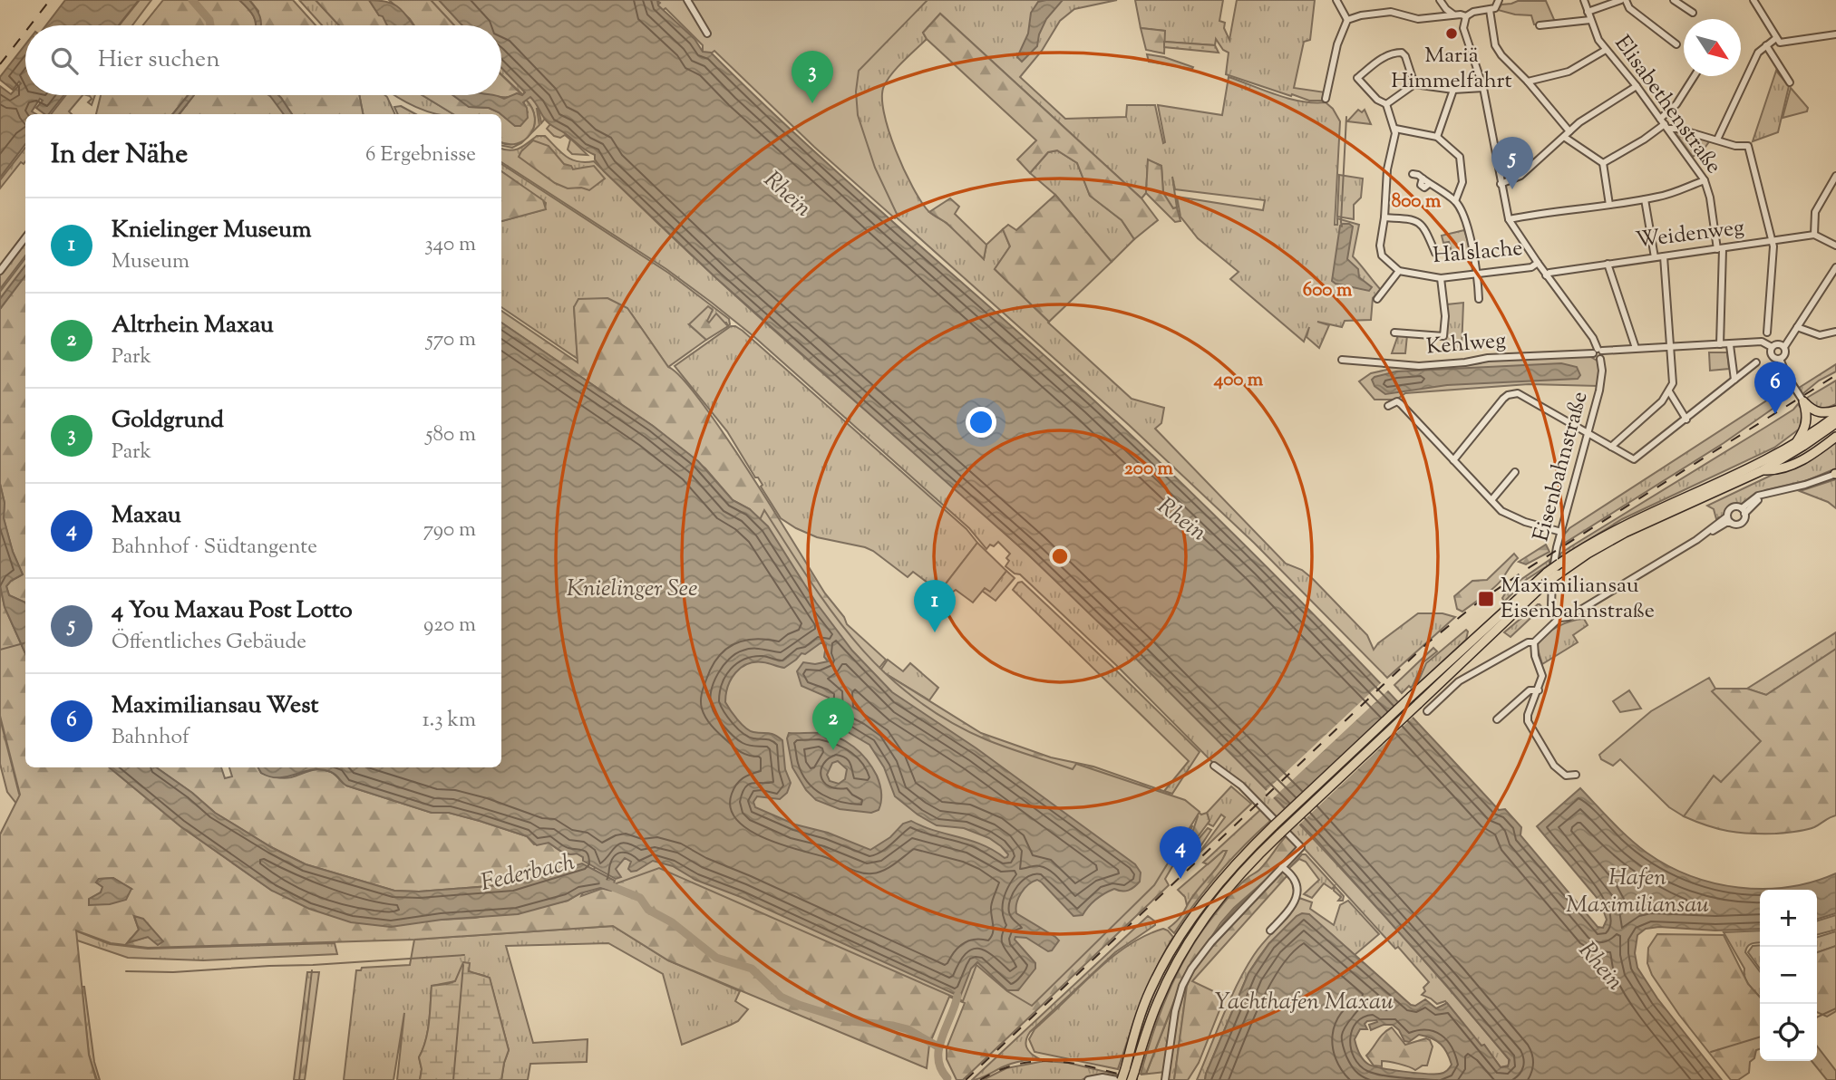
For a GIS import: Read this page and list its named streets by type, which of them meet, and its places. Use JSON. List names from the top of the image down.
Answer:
{
  "streets": {
    "street": [
      "Elisabethenstraße",
      "Weidenweg",
      "Halslache",
      "Kehlweg",
      "Eisenbahnstraße"
    ]
  },
  "crossings": [
    ["Elisabethenstraße", "Weidenweg"],
    ["Elisabethenstraße", "Kehlweg"],
    ["Kehlweg", "Eisenbahnstraße"]
  ],
  "water": [
    "Rhein",
    "Knielinger See",
    "Federbach",
    "Hafen Maximiliansau",
    "Yachthafen Maxau"
  ],
  "places": {
    "other": ["Mariä Himmelfahrt"],
    "transit": ["Maximiliansau Eisenbahnstraße"]
  },
  "north": "bottom right",
  "page": {
    "search": "Hier suchen",
    "pins": [
      "3",
      "5",
      "6",
      "1",
      "2",
      "4"
    ],
    "heading": ["In der Nähe", "6 Ergebnisse"],
    "list": [
      {
        "mark": "1",
        "name": "Knielinger Museum",
        "note": "Museum",
        "value": "340 m"
      },
      {
        "mark": "2",
        "name": "Altrhein Maxau",
        "note": "Park",
        "value": "570 m"
      },
      {
        "mark": "3",
        "name": "Goldgrund",
        "note": "Park",
        "value": "580 m"
      },
      {
        "mark": "4",
        "name": "Maxau",
        "note": "Bahnhof · Südtangente",
        "value": "790 m"
      },
      {
        "mark": "5",
        "name": "4 You Maxau Post Lotto",
        "note": "Öffentliches Gebäude",
        "value": "920 m"
      },
      {
        "mark": "6",
        "name": "Maximiliansau West",
        "note": "Bahnhof",
        "value": "1.3 km"
      }
    ],
    "map_buttons": ["+", "−"]
  },
  "rings": [
    "800 m",
    "600 m",
    "400 m",
    "200 m"
  ]
}
